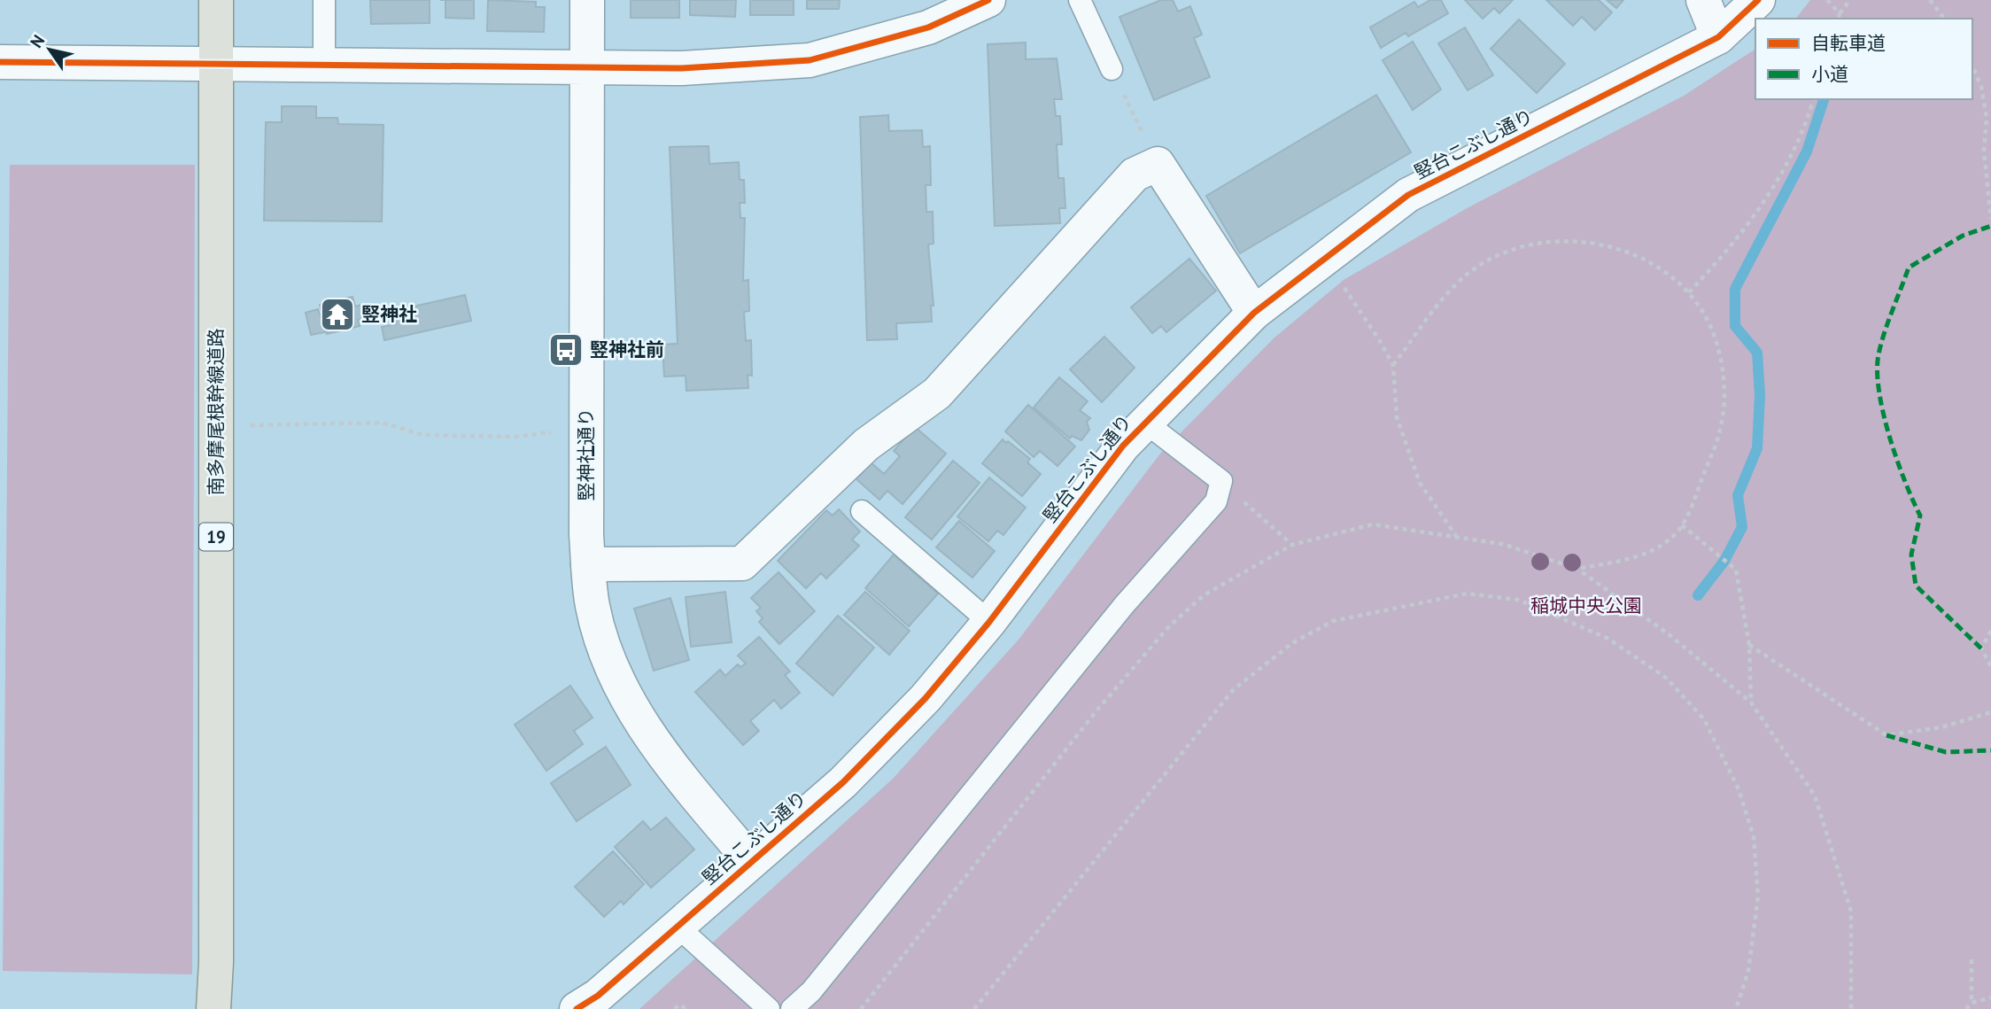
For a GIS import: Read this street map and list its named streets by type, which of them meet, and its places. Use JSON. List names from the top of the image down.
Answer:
{
  "streets": {
    "main road": ["南多摩尾根幹線道路", "19"],
    "street": ["竪台こぶし通り", "竪神社通り"]
  },
  "crossings": [
    ["竪台こぶし通り", "竪神社通り"]
  ],
  "parks": ["稲城中央公園"],
  "places": {
    "temple": ["竪神社"],
    "bus stop": ["竪神社前"]
  },
  "legend": ["自転車道", "小道"],
  "north": "top left"
}
